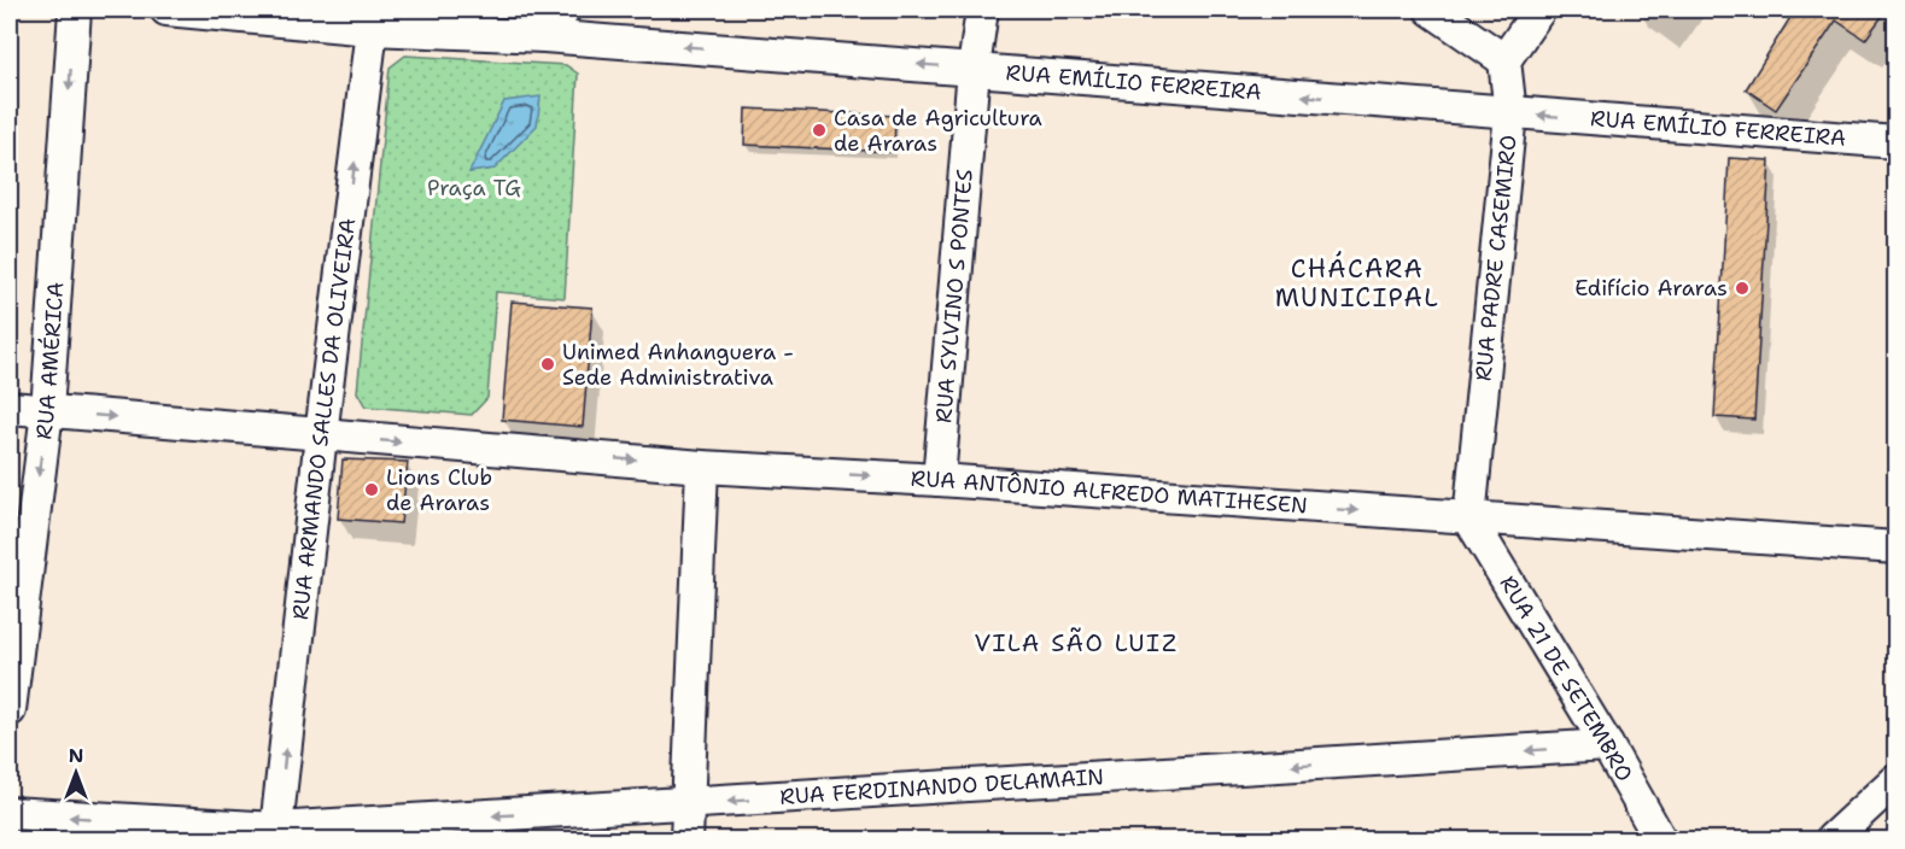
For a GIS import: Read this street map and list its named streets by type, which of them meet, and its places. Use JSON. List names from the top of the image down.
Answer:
{
  "streets": {
    "street": [
      "RUA EMÍLIO FERREIRA",
      "RUA PADRE CASEMIRO",
      "RUA SYLVINO S PONTES",
      "RUA AMÉRICA",
      "RUA ARMANDO SALLES DA OLIVEIRA",
      "RUA ANTÔNIO ALFREDO MATIHESEN",
      "RUA 21 DE SETEMBRO",
      "RUA FERDINANDO DELAMAIN"
    ]
  },
  "crossings": [
    ["RUA EMÍLIO FERREIRA", "RUA PADRE CASEMIRO"],
    ["RUA EMÍLIO FERREIRA", "RUA SYLVINO S PONTES"],
    ["RUA EMÍLIO FERREIRA", "RUA ARMANDO SALLES DA OLIVEIRA"],
    ["RUA PADRE CASEMIRO", "RUA ANTÔNIO ALFREDO MATIHESEN"],
    ["RUA PADRE CASEMIRO", "RUA 21 DE SETEMBRO"],
    ["RUA SYLVINO S PONTES", "RUA ANTÔNIO ALFREDO MATIHESEN"],
    ["RUA AMÉRICA", "RUA ANTÔNIO ALFREDO MATIHESEN"],
    ["RUA ARMANDO SALLES DA OLIVEIRA", "RUA ANTÔNIO ALFREDO MATIHESEN"],
    ["RUA ARMANDO SALLES DA OLIVEIRA", "RUA FERDINANDO DELAMAIN"],
    ["RUA ANTÔNIO ALFREDO MATIHESEN", "RUA 21 DE SETEMBRO"],
    ["RUA 21 DE SETEMBRO", "RUA FERDINANDO DELAMAIN"]
  ],
  "one_way": [
    "RUA EMÍLIO FERREIRA",
    "RUA AMÉRICA",
    "RUA ARMANDO SALLES DA OLIVEIRA",
    "RUA ANTÔNIO ALFREDO MATIHESEN",
    "RUA FERDINANDO DELAMAIN"
  ],
  "districts": ["CHÁCARA MUNICIPAL", "VILA SÃO LUIZ"],
  "parks": ["Praça TG"],
  "places": [
    "Casa de Agricultura de Araras",
    "Edifício Araras",
    "Unimed Anhanguera - Sede Administrativa",
    "Lions Club de Araras"
  ],
  "north": "top"
}
